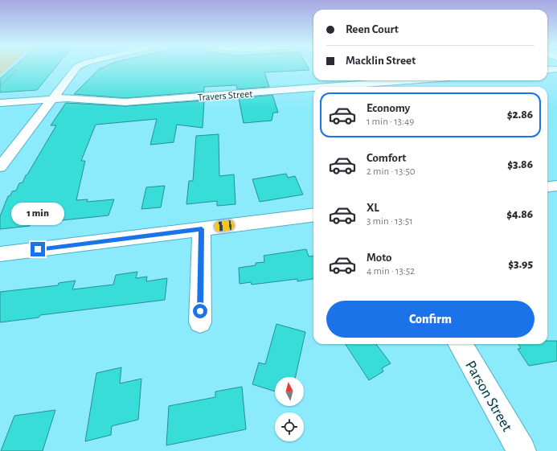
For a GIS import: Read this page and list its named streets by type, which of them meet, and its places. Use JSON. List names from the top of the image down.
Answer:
{
  "streets": {
    "street": ["Travers Street", "Parson Street"]
  },
  "north": "top",
  "page": {
    "banner": ["Reen Court", "Macklin Street"],
    "list": [
      {
        "name": "Economy",
        "note": "1 min · 13:49",
        "value": "$2.86"
      },
      {
        "name": "Comfort",
        "note": "2 min · 13:50",
        "value": "$3.86"
      },
      {
        "name": "XL",
        "note": "3 min · 13:51",
        "value": "$4.86"
      },
      {
        "name": "Moto",
        "note": "4 min · 13:52",
        "value": "$3.95"
      }
    ],
    "bubble": "1 min",
    "buttons": "Confirm"
  }
}
